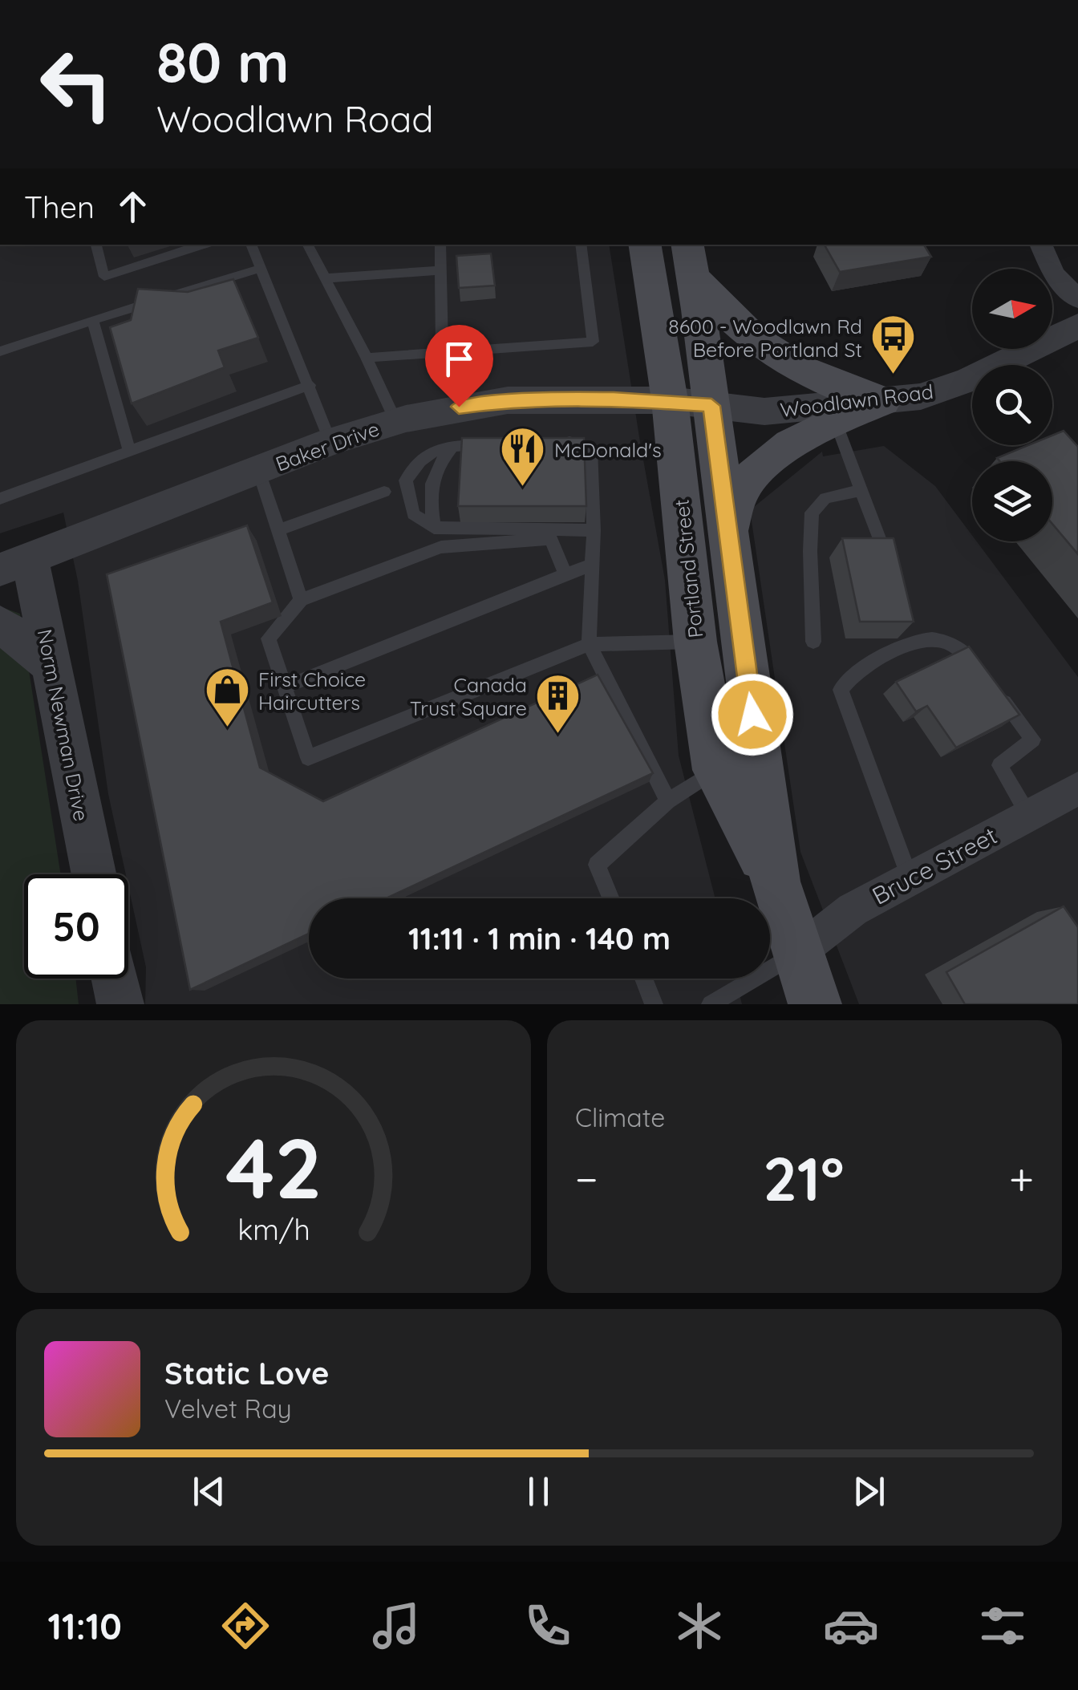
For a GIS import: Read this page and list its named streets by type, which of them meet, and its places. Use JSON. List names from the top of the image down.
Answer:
{
  "streets": {
    "main road": ["Portland Street"],
    "street": [
      "Woodlawn Road",
      "Baker Drive",
      "Norm Newman Drive",
      "Bruce Street"
    ]
  },
  "crossings": [
    ["Woodlawn Road", "Baker Drive"],
    ["Woodlawn Road", "Portland Street"],
    ["Baker Drive", "Portland Street"],
    ["Baker Drive", "Norm Newman Drive"],
    ["Portland Street", "Bruce Street"]
  ],
  "places": {
    "bus stop": ["8600 - Woodlawn Rd Before Portland St"],
    "restaurant": ["McDonald's"],
    "shop": ["First Choice Haircutters"],
    "building": ["Canada Trust Square"]
  },
  "north": "right",
  "page": {
    "turn": ["80 m", "Woodlawn Road"],
    "then": "Then",
    "limit": "50",
    "trip": "11:11 · 1 min · 140 m",
    "tile": "Climate",
    "heat": ["−", "21°", "+"],
    "song": ["Static Love", "Velvet Ray"],
    "tabs": "11:10",
    "gauge": ["42", "km/h"]
  }
}
